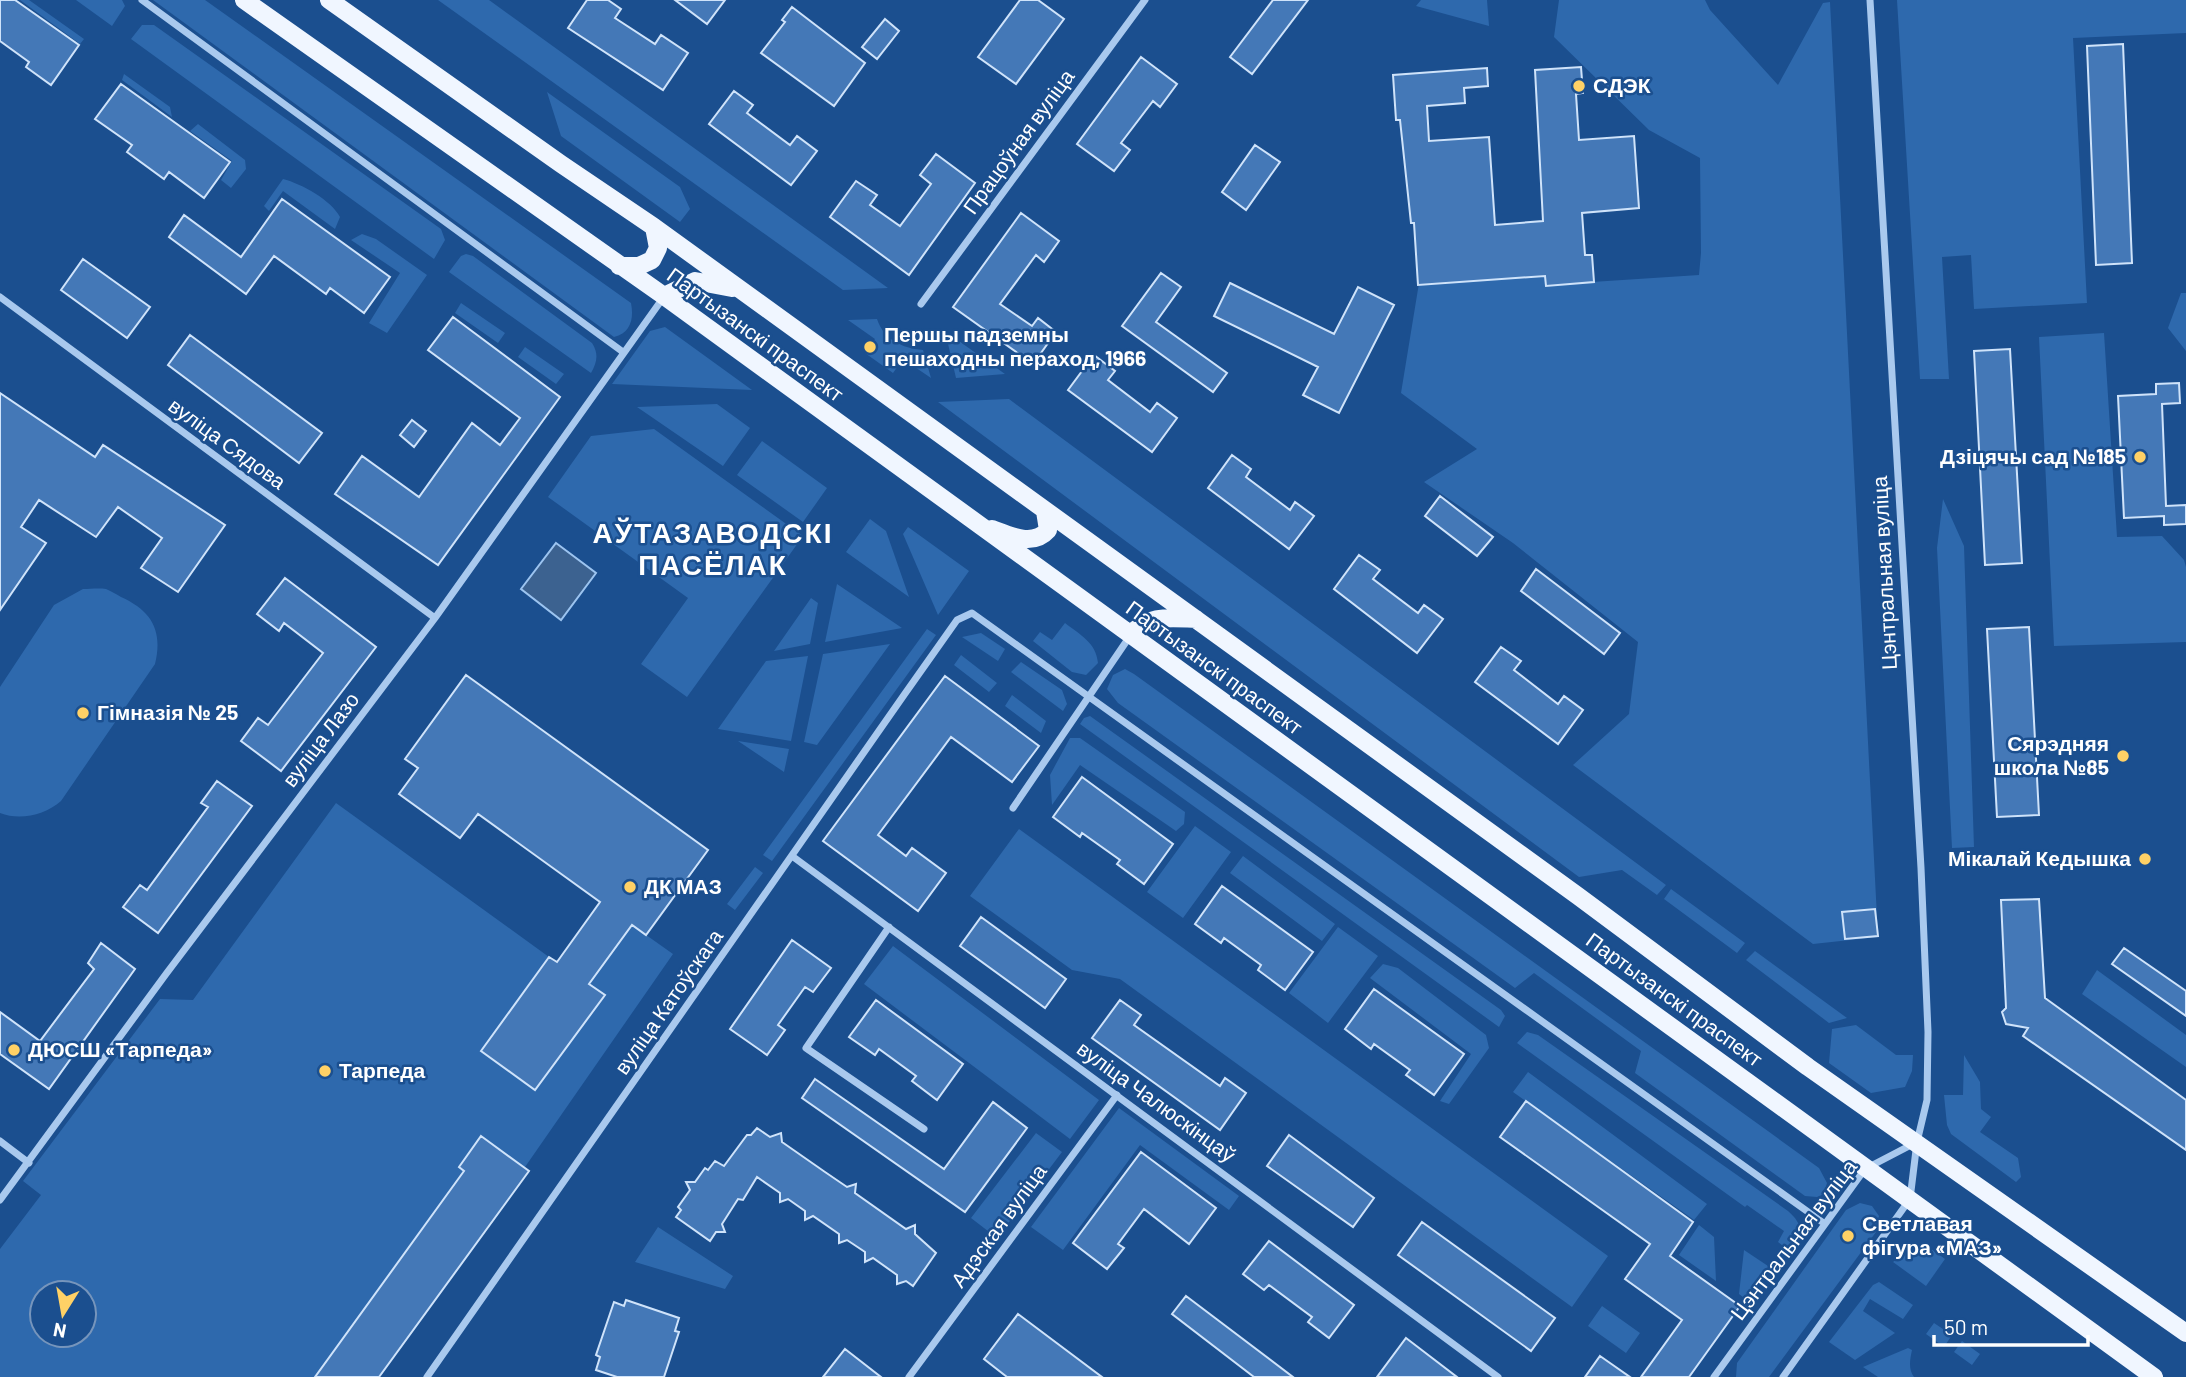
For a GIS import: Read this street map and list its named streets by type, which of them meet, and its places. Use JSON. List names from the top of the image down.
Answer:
{
  "streets": {
    "main road": ["Партызанскі праспект"],
    "street": [
      "Працоўная вуліца",
      "вуліца Сядова",
      "Цэнтральная вуліца",
      "вуліца Лазо",
      "вуліца Катоўскага",
      "вуліца Чалюскінцаў",
      "Адэская вуліца"
    ]
  },
  "crossings": [
    ["Партызанскі праспект", "Цэнтральная вуліца"],
    ["Партызанскі праспект", "вуліца Лазо"],
    ["вуліца Сядова", "вуліца Лазо"],
    ["вуліца Катоўскага", "вуліца Чалюскінцаў"],
    ["вуліца Чалюскінцаў", "Адэская вуліца"]
  ],
  "districts": ["АЎТАЗАВОДСКІ ПАСЁЛАК"],
  "places": [
    "СДЭК",
    "Першы падземны пешаходны пераход, 1966",
    "Дзіцячы сад №185",
    "Гімназія № 25",
    "Сярэдняя школа №85",
    "Мікалай Кедышка",
    "ДК МАЗ",
    "ДЮСШ «Тарпеда»",
    "Тарпеда",
    "Светлавая фігура «МАЗ»"
  ],
  "scale_bar": "50 m",
  "north": "bottom"
}
